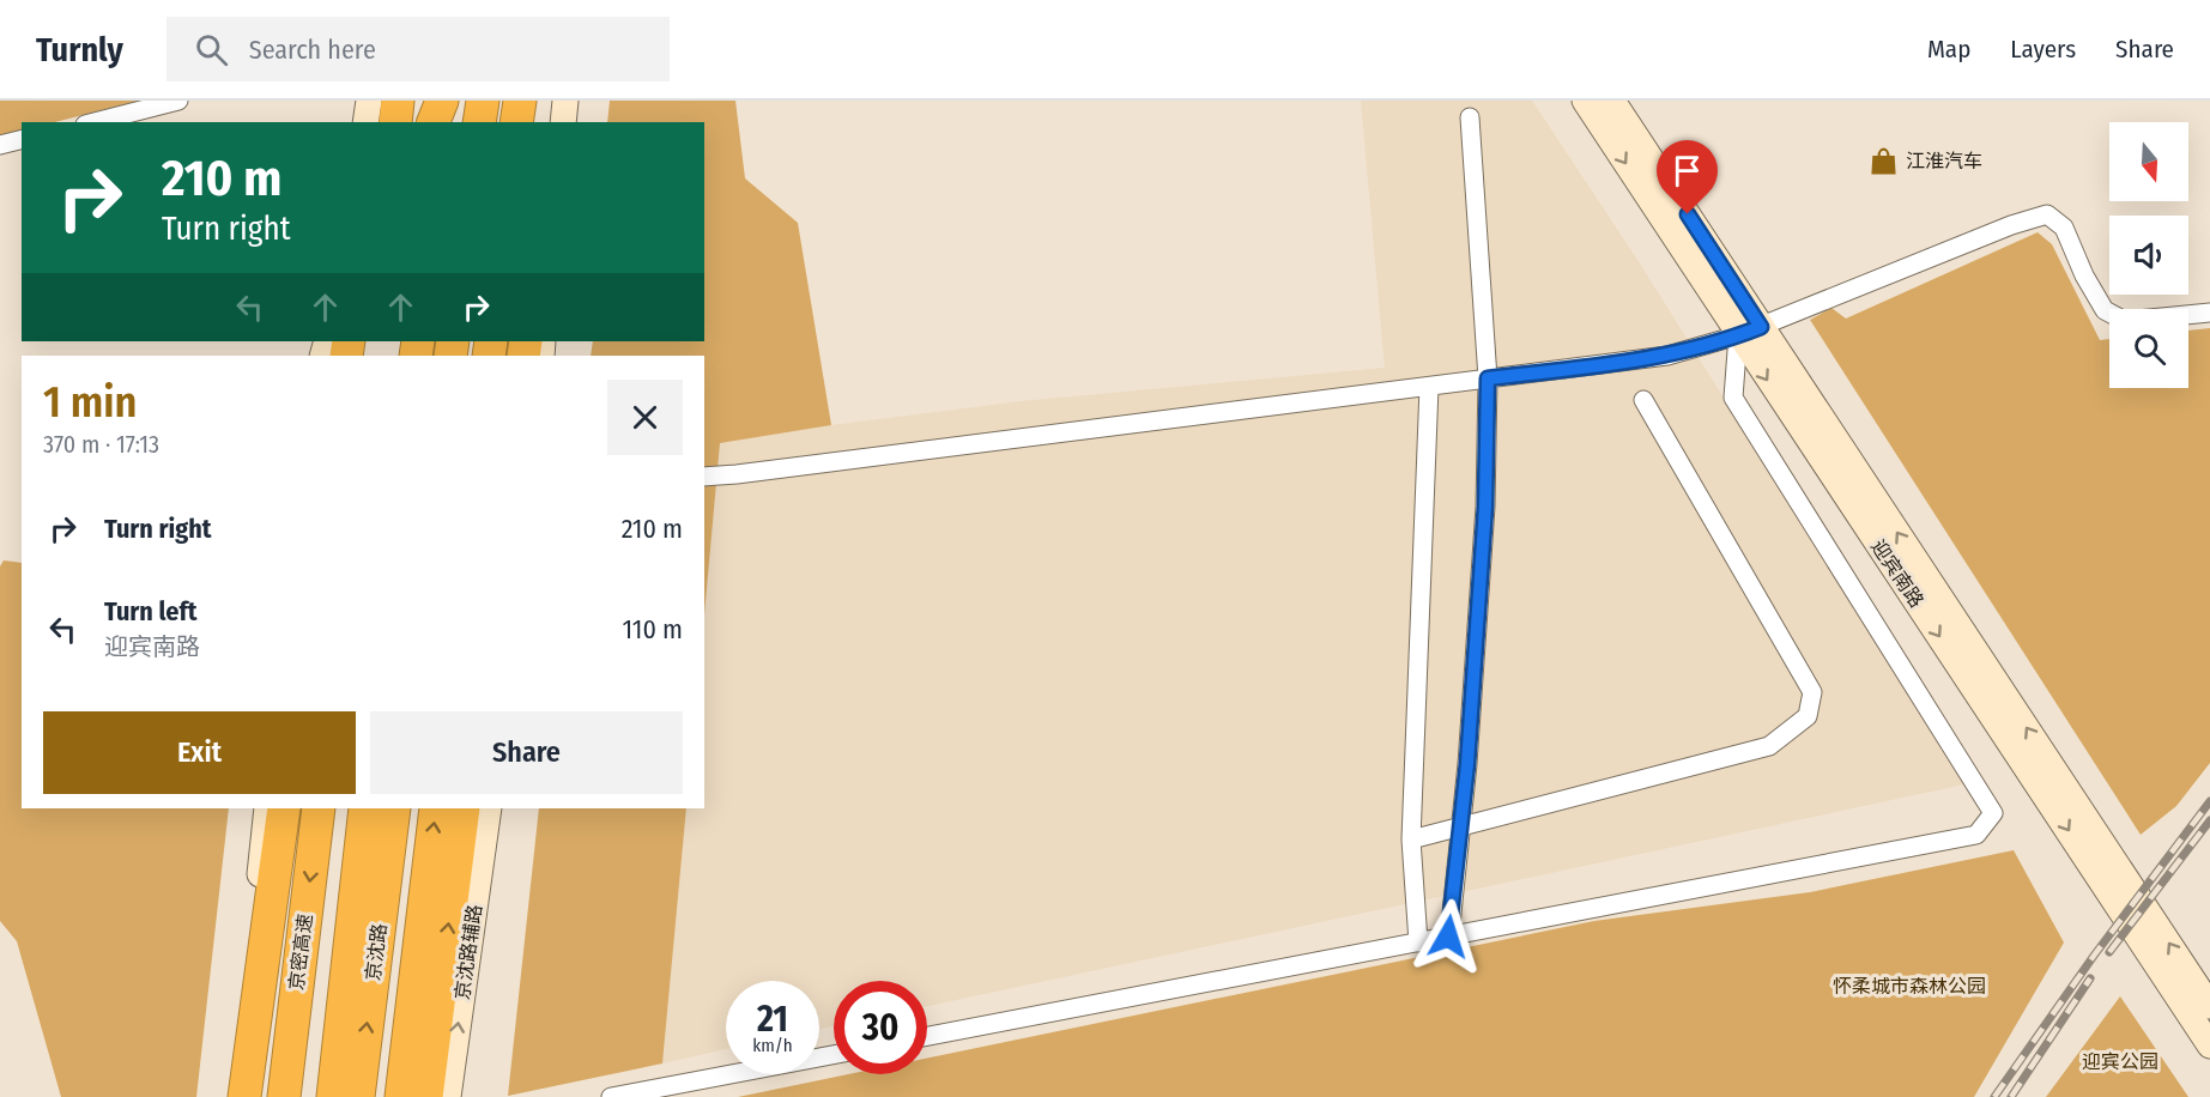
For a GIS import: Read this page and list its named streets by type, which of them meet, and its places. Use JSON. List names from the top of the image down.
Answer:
{
  "streets": {
    "highway": ["京密高速", "京沈路"],
    "main road": ["迎宾南路", "京沈路辅路"]
  },
  "parks": ["怀柔城市森林公园", "迎宾公园"],
  "places": {
    "shop": ["江淮汽车"]
  },
  "north": "bottom",
  "page": {
    "header": "Turnly",
    "search": "Search here",
    "nav": ["Map", "Layers", "Share"],
    "turn": ["210 m", "Turn right"],
    "heading": ["1 min", "370 m · 17:13"],
    "list": [
      {
        "name": "Turn right",
        "value": "210 m"
      },
      {
        "name": "Turn left",
        "note": "迎宾南路",
        "value": "110 m"
      }
    ],
    "buttons": ["Exit", "Share"],
    "speed": "21 km/h",
    "limit": "30"
  }
}
